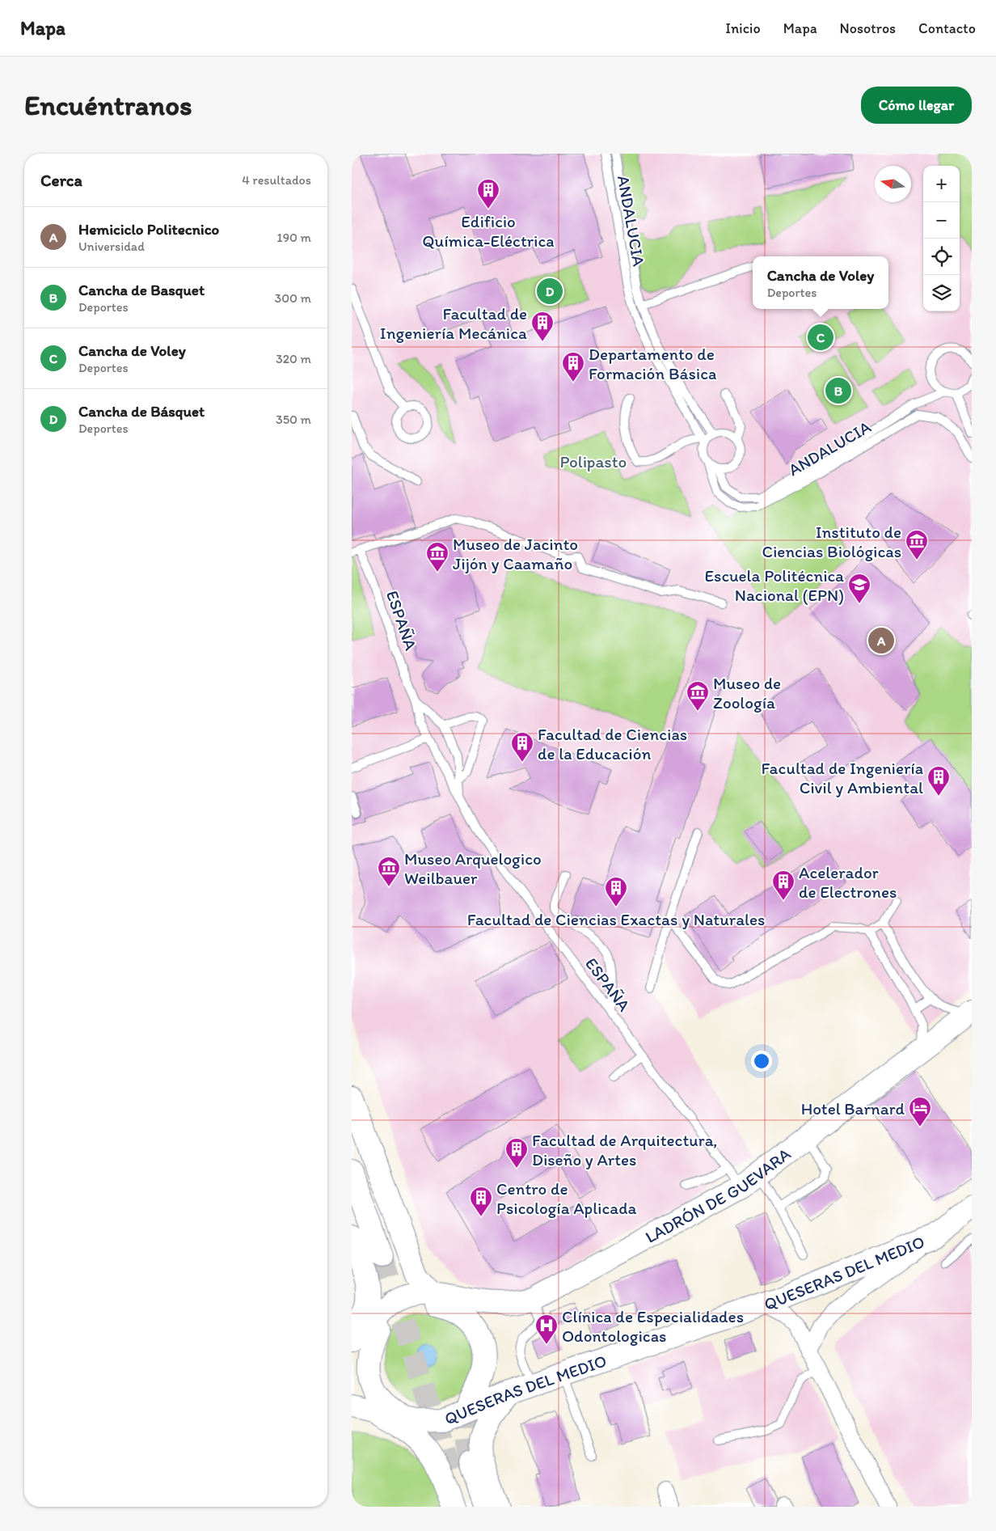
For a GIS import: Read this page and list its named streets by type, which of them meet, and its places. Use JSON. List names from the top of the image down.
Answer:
{
  "streets": {
    "main road": ["LADRÓN DE GUEVARA", "QUESERAS DEL MEDIO"],
    "lane": ["ANDALUCIA", "ESPAÑA"]
  },
  "crossings": [
    ["ESPAÑA", "LADRÓN DE GUEVARA"]
  ],
  "parks": ["Polipasto"],
  "places": {
    "building": [
      "Edificio Química-Eléctrica",
      "Facultad de Ingeniería Mecánica",
      "Departamento de Formación Básica",
      "Facultad de Ciencias de la Educación",
      "Facultad de Ingeniería Civil y Ambiental",
      "Acelerador de Electrones",
      "Facultad de Ciencias Exactas y Naturales",
      "Facultad de Arquitectura, Diseño y Artes",
      "Centro de Psicología Aplicada"
    ],
    "museum": [
      "Instituto de Ciencias Biológicas",
      "Museo de Jacinto Jijón y Caamaño",
      "Museo de Zoología",
      "Museo Arquelogico Weilbauer"
    ],
    "school or university": ["Escuela Politécnica Nacional (EPN)"],
    "hotel": ["Hotel Barnard"],
    "hospital": ["Clínica de Especialidades Odontologicas"]
  },
  "north": "left",
  "page": {
    "header": "Mapa",
    "nav": [
      "Inicio",
      "Mapa",
      "Nosotros",
      "Contacto"
    ],
    "buttons": "Cómo llegar",
    "title": "Encuéntranos",
    "heading": ["Cerca", "4 resultados"],
    "map_buttons": ["+", "−"],
    "list": [
      {
        "mark": "A",
        "name": "Hemiciclo Politecnico",
        "note": "Universidad",
        "value": "190 m"
      },
      {
        "mark": "B",
        "name": "Cancha de Basquet",
        "note": "Deportes",
        "value": "300 m"
      },
      {
        "mark": "C",
        "name": "Cancha de Voley",
        "note": "Deportes",
        "value": "320 m"
      },
      {
        "mark": "D",
        "name": "Cancha de Básquet",
        "note": "Deportes",
        "value": "350 m"
      }
    ],
    "popup": ["Cancha de Voley", "Deportes"],
    "pins": [
      "D",
      "C",
      "B",
      "A"
    ]
  }
}
